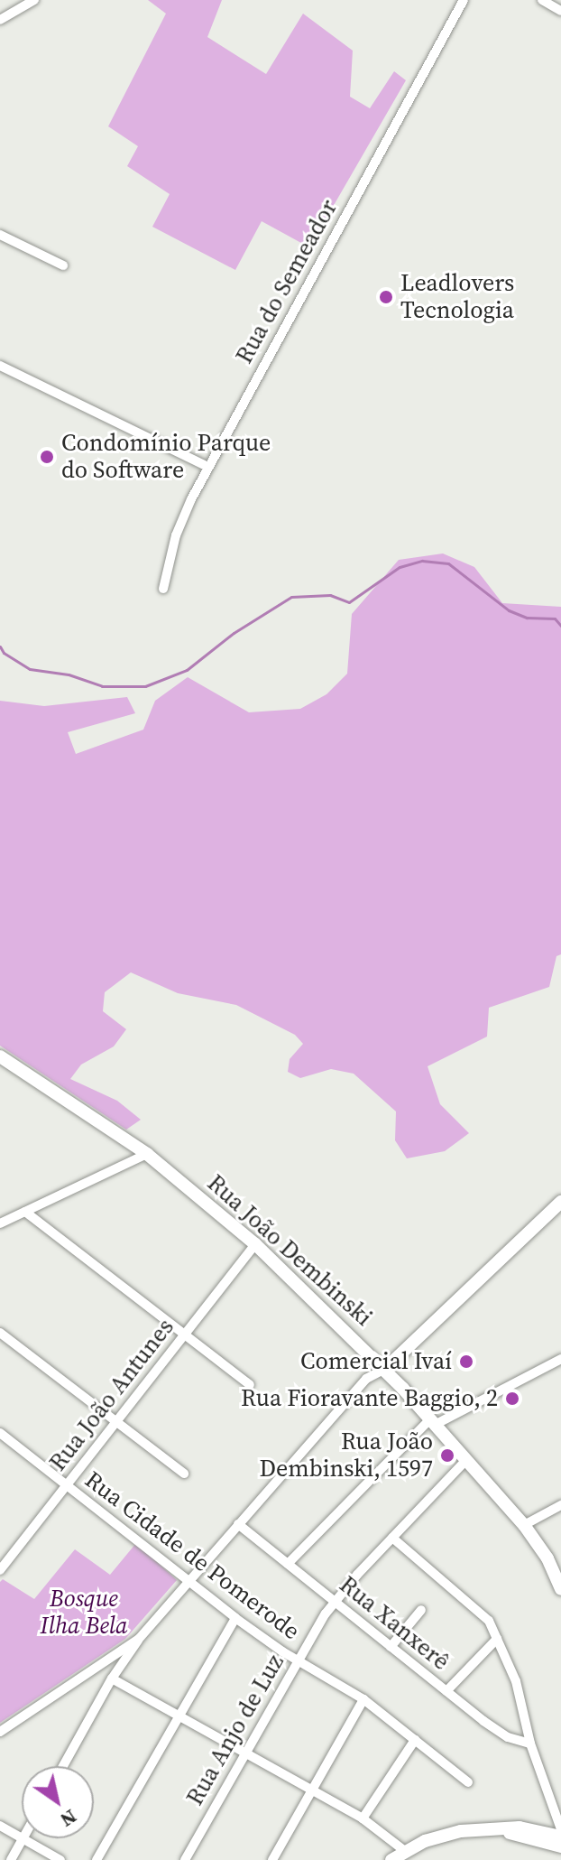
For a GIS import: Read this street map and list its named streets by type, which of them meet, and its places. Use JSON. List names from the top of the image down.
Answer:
{
  "streets": {
    "main road": ["Rua João Dembinski"],
    "street": [
      "Rua do Semeador",
      "Rua João Antunes",
      "Rua Cidade de Pomerode",
      "Rua Xanxerê",
      "Rua Anjo de Luz"
    ]
  },
  "crossings": [
    ["Rua João Dembinski", "Rua João Antunes"],
    ["Rua João Dembinski", "Rua Anjo de Luz"],
    ["Rua João Antunes", "Rua Cidade de Pomerode"],
    ["Rua Cidade de Pomerode", "Rua Anjo de Luz"],
    ["Rua Xanxerê", "Rua Anjo de Luz"]
  ],
  "parks": ["Bosque Ilha Bela"],
  "places": [
    "Leadlovers Tecnologia",
    "Condomínio Parque do Software",
    "Comercial Ivaí",
    "Rua Fioravante Baggio, 2",
    "Rua João Dembinski, 1597"
  ],
  "north": "bottom right"
}
